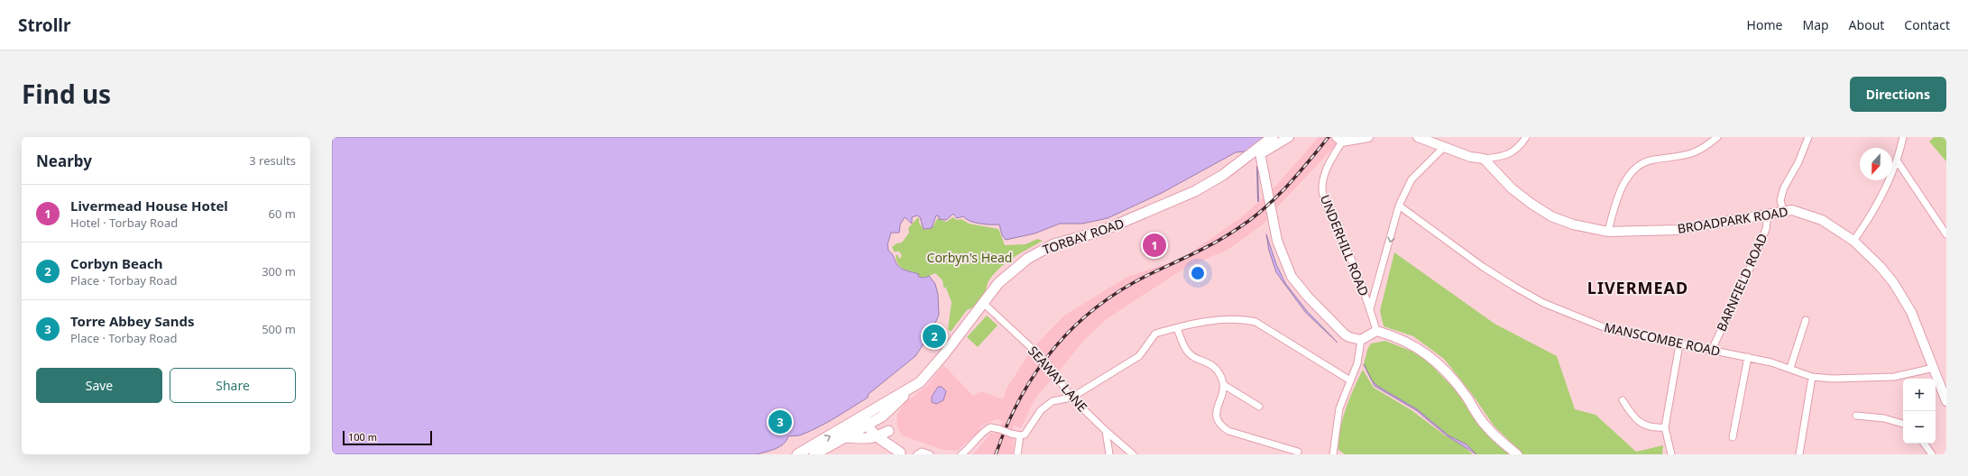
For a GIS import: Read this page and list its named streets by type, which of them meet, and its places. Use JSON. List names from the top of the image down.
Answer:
{
  "streets": {
    "main road": ["TORBAY ROAD"],
    "street": [
      "BROADPARK ROAD",
      "UNDERHILL ROAD",
      "BARNFIELD ROAD",
      "MANSCOMBE ROAD",
      "SEAWAY LANE"
    ]
  },
  "crossings": [
    ["BROADPARK ROAD", "BARNFIELD ROAD"],
    ["BROADPARK ROAD", "MANSCOMBE ROAD"],
    ["TORBAY ROAD", "SEAWAY LANE"],
    ["BARNFIELD ROAD", "MANSCOMBE ROAD"]
  ],
  "districts": ["LIVERMEAD"],
  "parks": ["Corbyn's Head"],
  "scale_bar": "100 m",
  "north": "bottom",
  "page": {
    "header": "Strollr",
    "nav": [
      "Home",
      "Map",
      "About",
      "Contact"
    ],
    "title": "Find us",
    "buttons": [
      "Directions",
      ["Save", "Share"]
    ],
    "heading": ["Nearby", "3 results"],
    "list": [
      {
        "mark": "1",
        "name": "Livermead House Hotel",
        "note": "Hotel · Torbay Road",
        "value": "60 m"
      },
      {
        "mark": "2",
        "name": "Corbyn Beach",
        "note": "Place · Torbay Road",
        "value": "300 m"
      },
      {
        "mark": "3",
        "name": "Torre Abbey Sands",
        "note": "Place · Torbay Road",
        "value": "500 m"
      }
    ],
    "pins": ["1", "2", "3"],
    "map_buttons": ["+", "−"],
    "scale": "100 m"
  }
}
